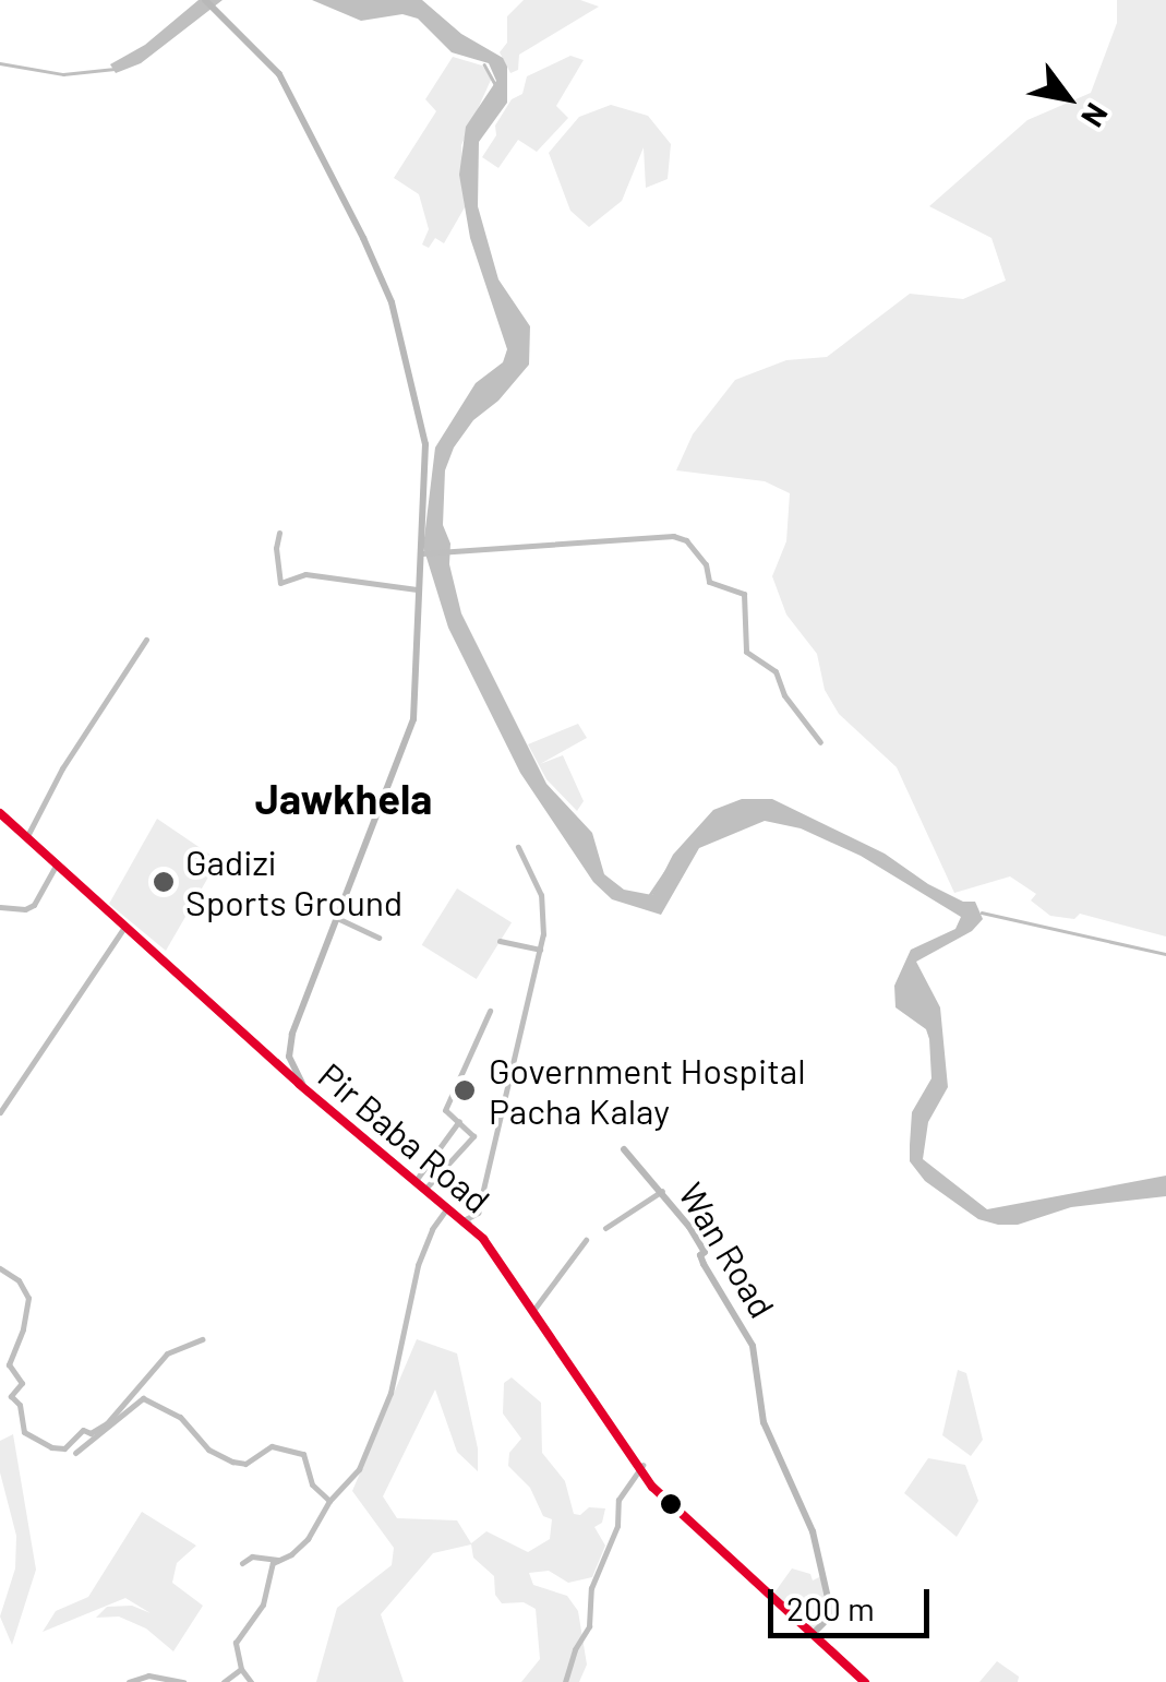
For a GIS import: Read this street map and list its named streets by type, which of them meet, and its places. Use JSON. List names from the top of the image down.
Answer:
{
  "streets": {
    "main road": ["Pir Baba Road", "Wan Road"]
  },
  "crossings": [
    ["Pir Baba Road", "Wan Road"]
  ],
  "districts": ["Jawkhela"],
  "places": ["Gadizi Sports Ground", "Government Hospital Pacha Kalay"],
  "scale_bar": "200 m",
  "north": "bottom right"
}
